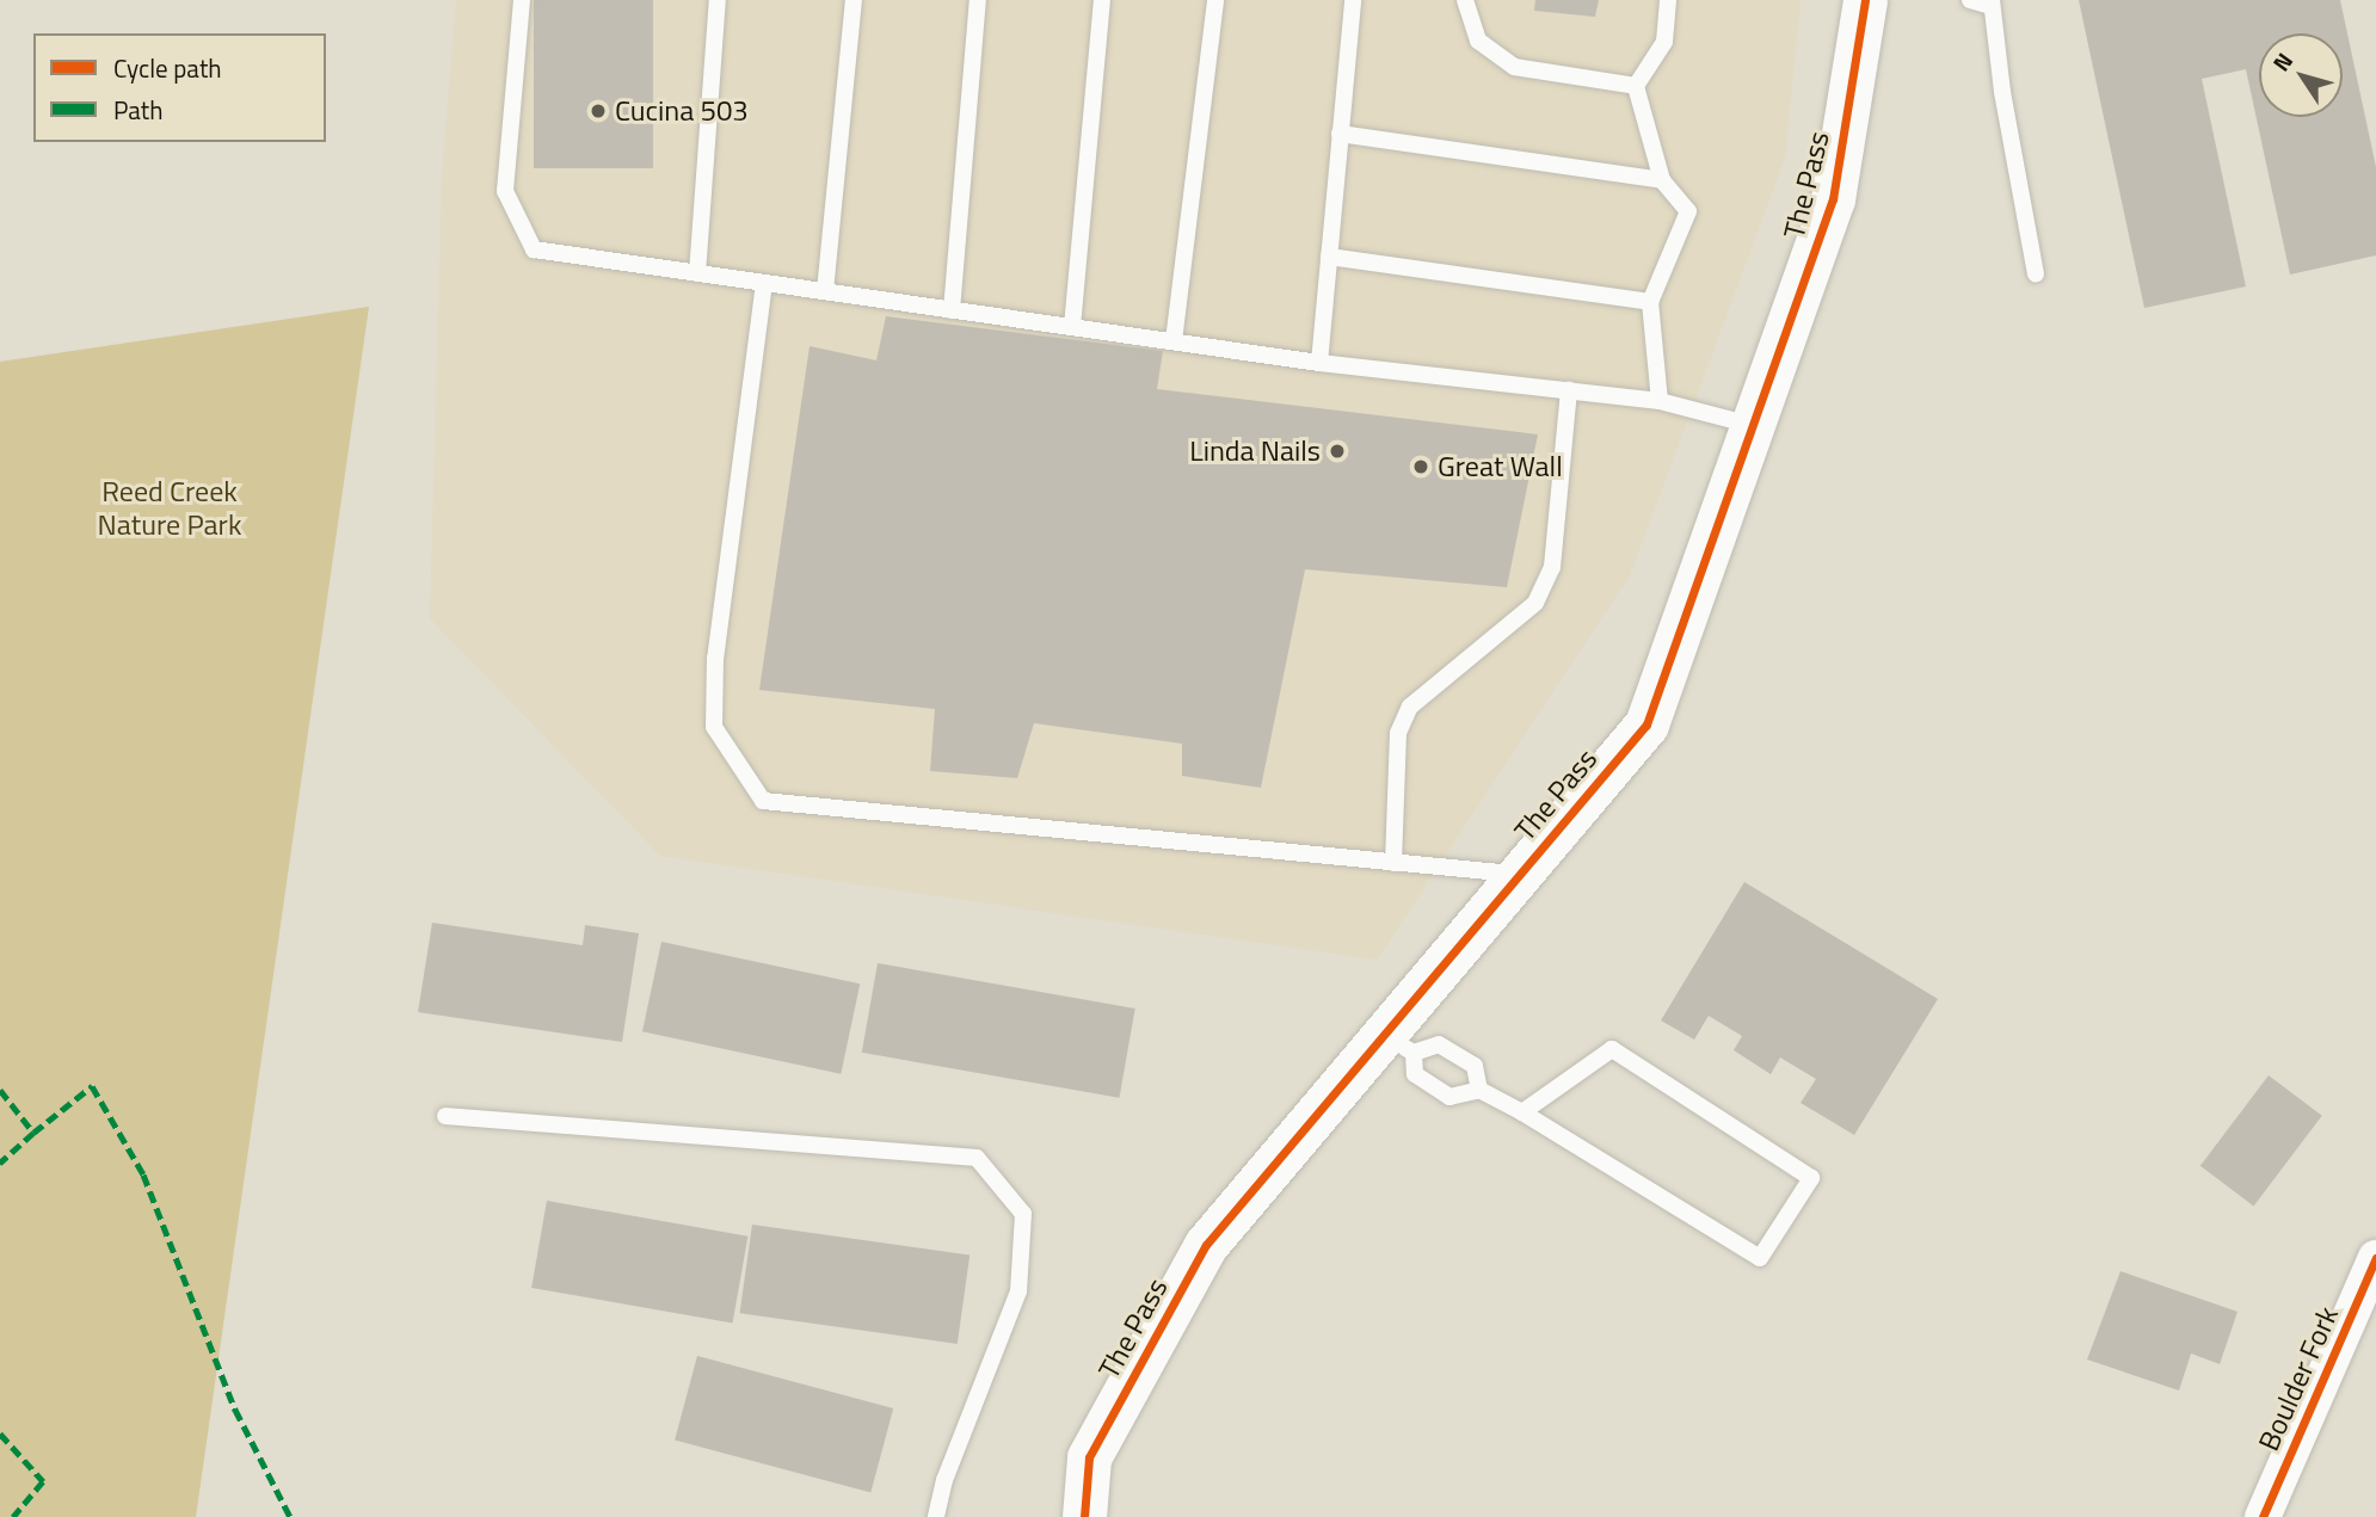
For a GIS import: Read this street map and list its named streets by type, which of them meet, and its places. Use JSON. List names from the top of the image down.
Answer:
{
  "streets": {
    "street": ["The Pass", "Boulder Fork"]
  },
  "parks": ["Reed Creek Nature Park"],
  "places": ["Cucina 503", "Linda Nails", "Great Wall"],
  "legend": ["Cycle path", "Path"],
  "north": "top left"
}
